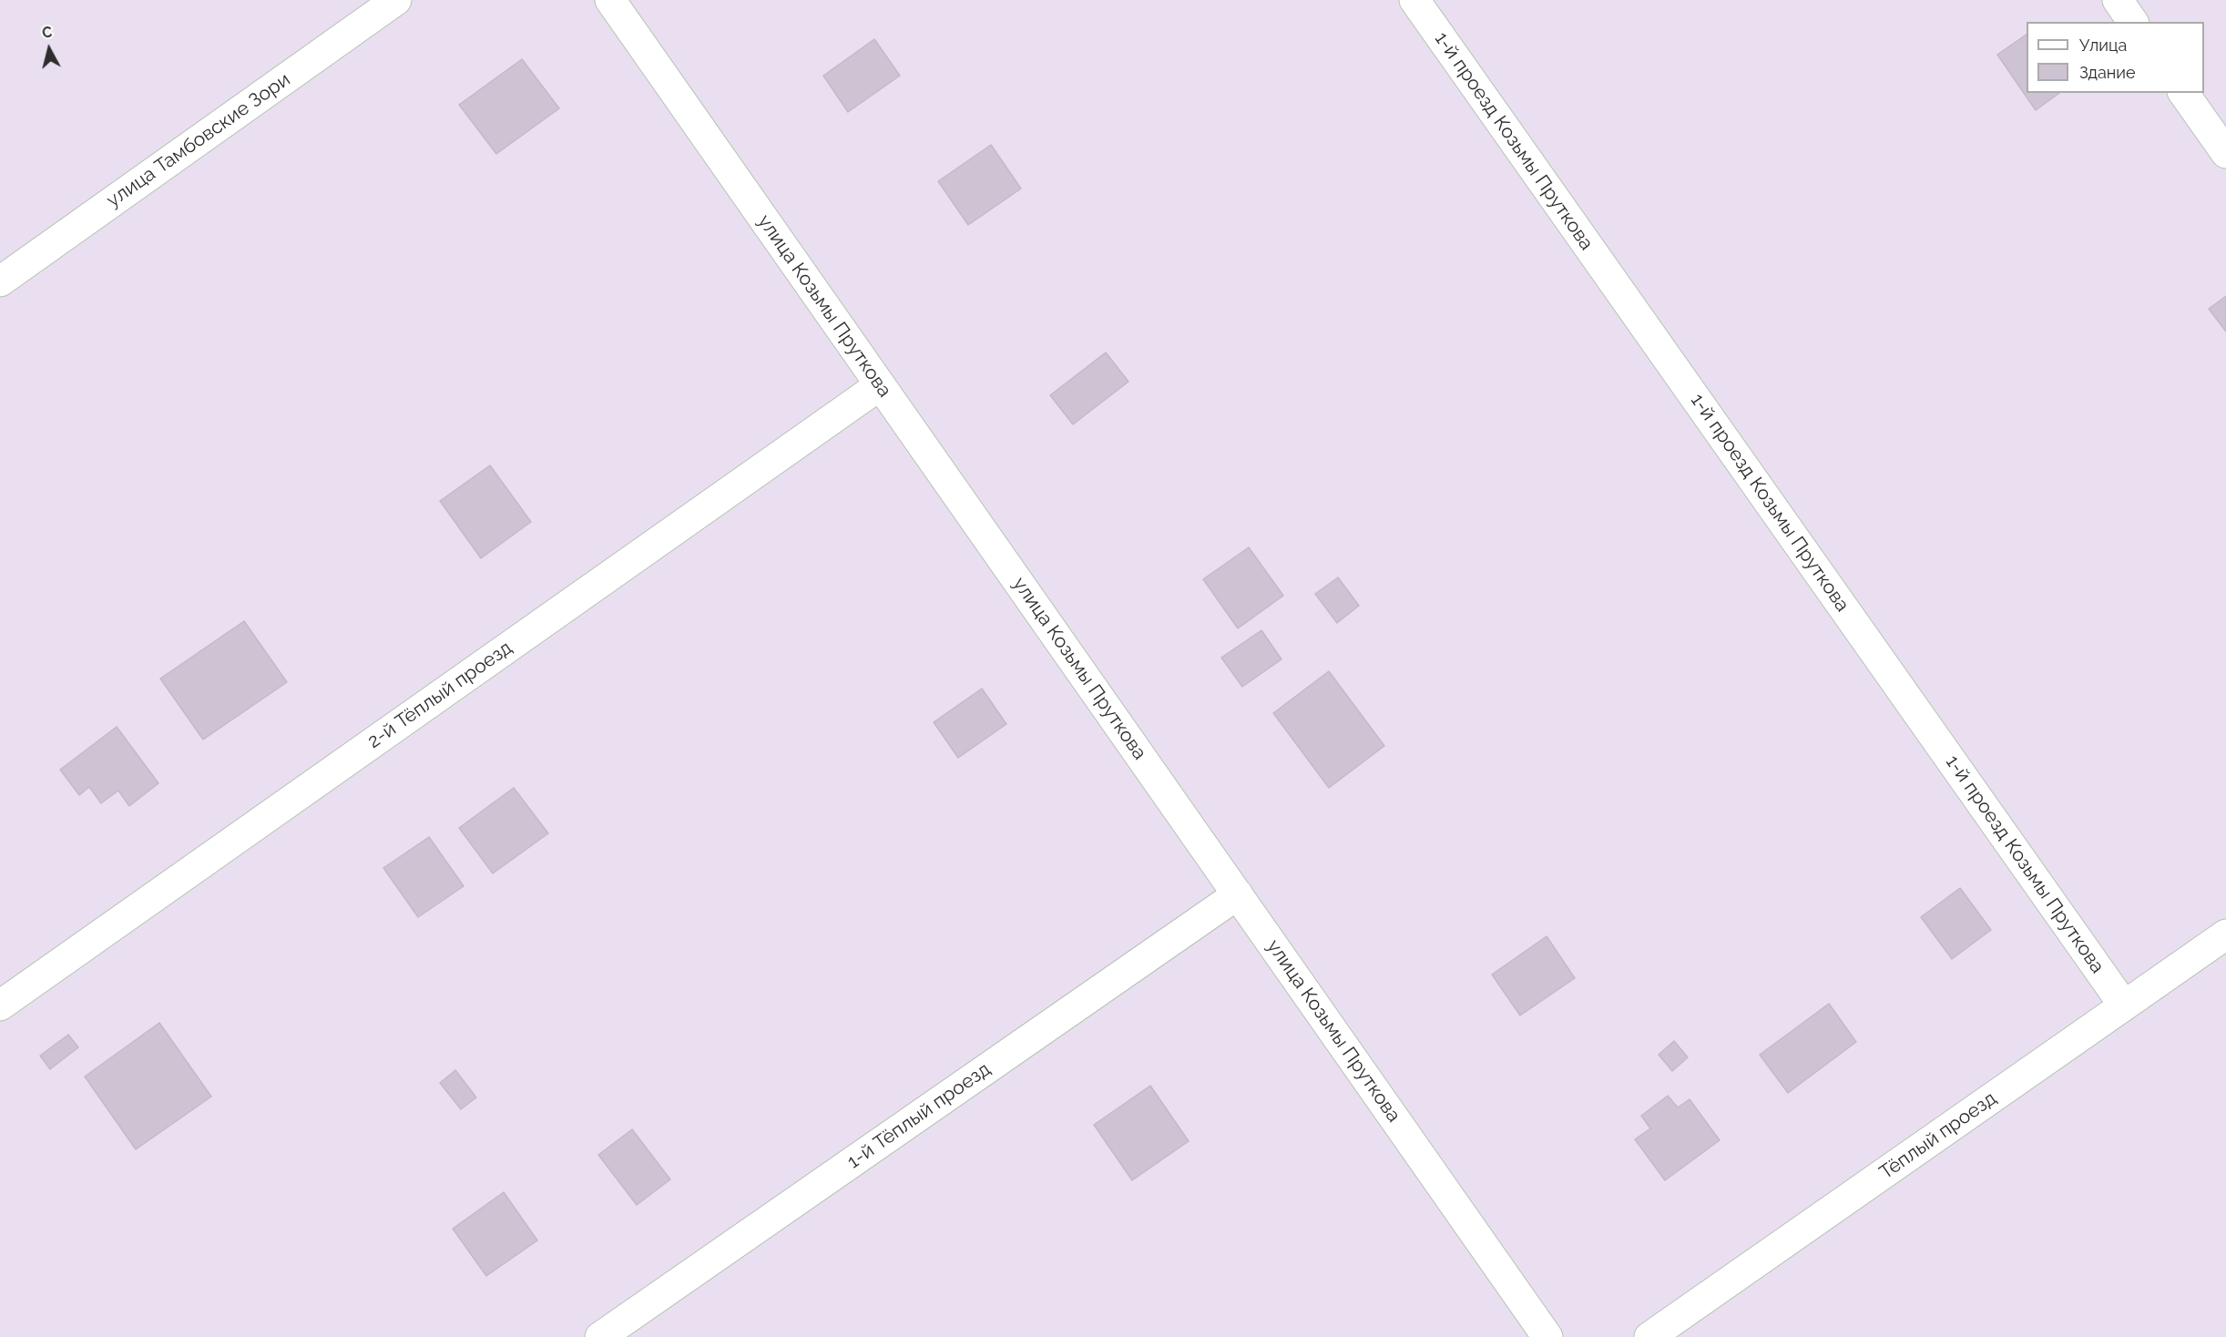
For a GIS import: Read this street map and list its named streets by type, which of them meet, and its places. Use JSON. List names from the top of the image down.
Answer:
{
  "streets": {
    "street": [
      "улица Тамбовские Зори",
      "1-й проезд Козьмы Пруткова",
      "улица Козьмы Пруткова",
      "2-й Тёплый проезд",
      "1-й Тёплый проезд",
      "Тёплый проезд"
    ]
  },
  "crossings": [
    ["1-й проезд Козьмы Пруткова", "Тёплый проезд"],
    ["улица Козьмы Пруткова", "2-й Тёплый проезд"],
    ["улица Козьмы Пруткова", "1-й Тёплый проезд"]
  ],
  "legend": ["Улица", "Здание"],
  "north": "top"
}
